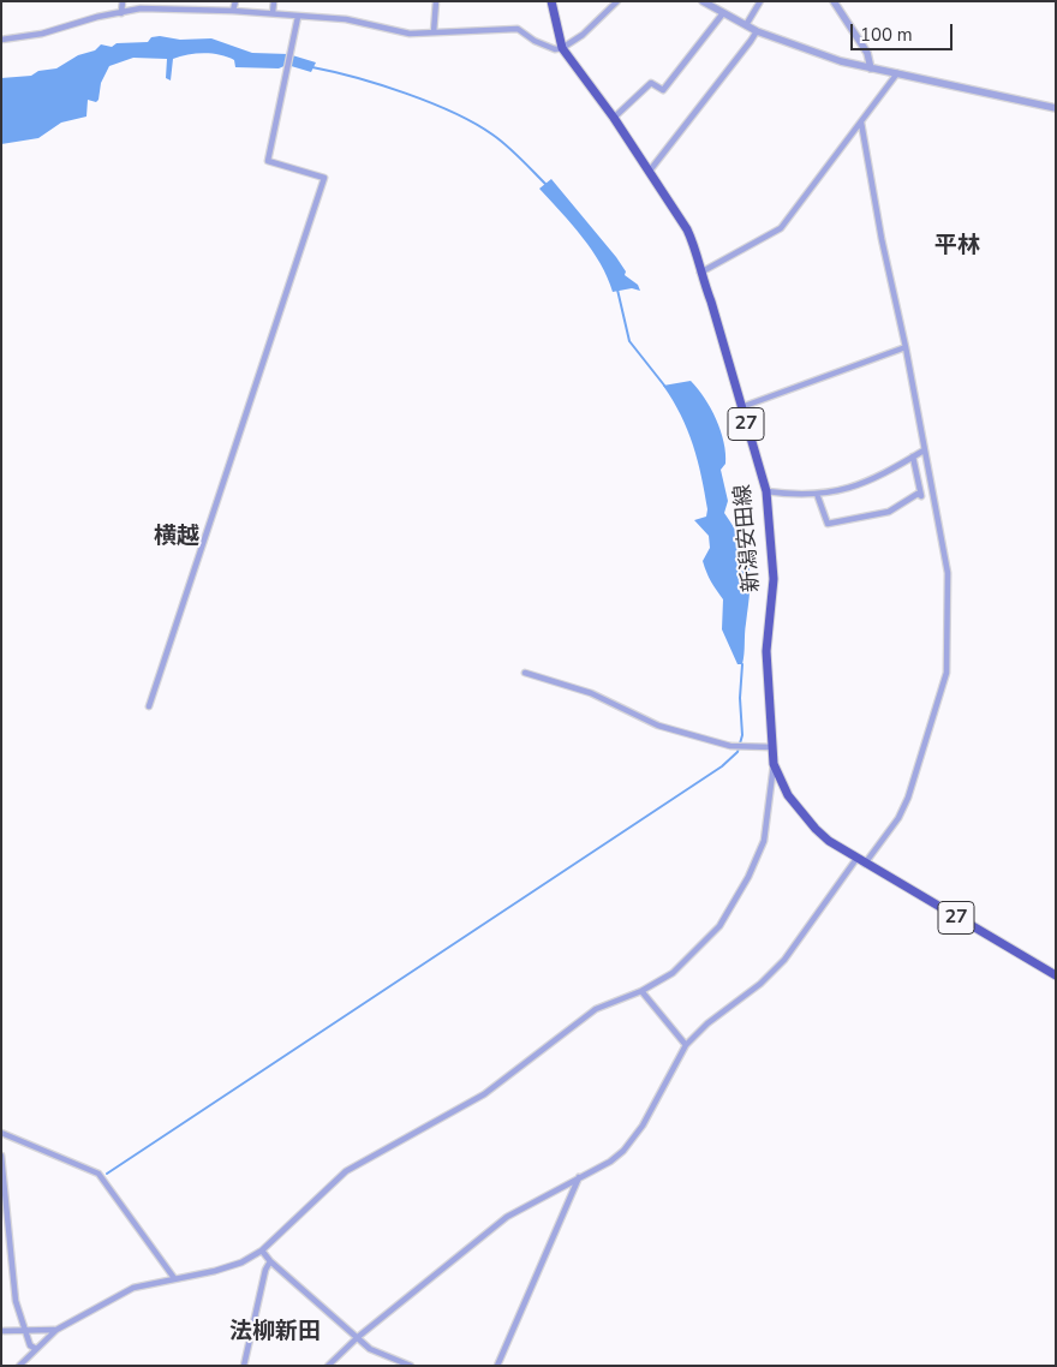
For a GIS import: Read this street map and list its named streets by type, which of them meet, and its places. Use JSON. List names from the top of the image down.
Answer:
{
  "streets": {
    "main road": ["27", "新潟安田線"]
  },
  "districts": ["平林", "横越", "法柳新田"],
  "scale_bar": "100 m"
}
